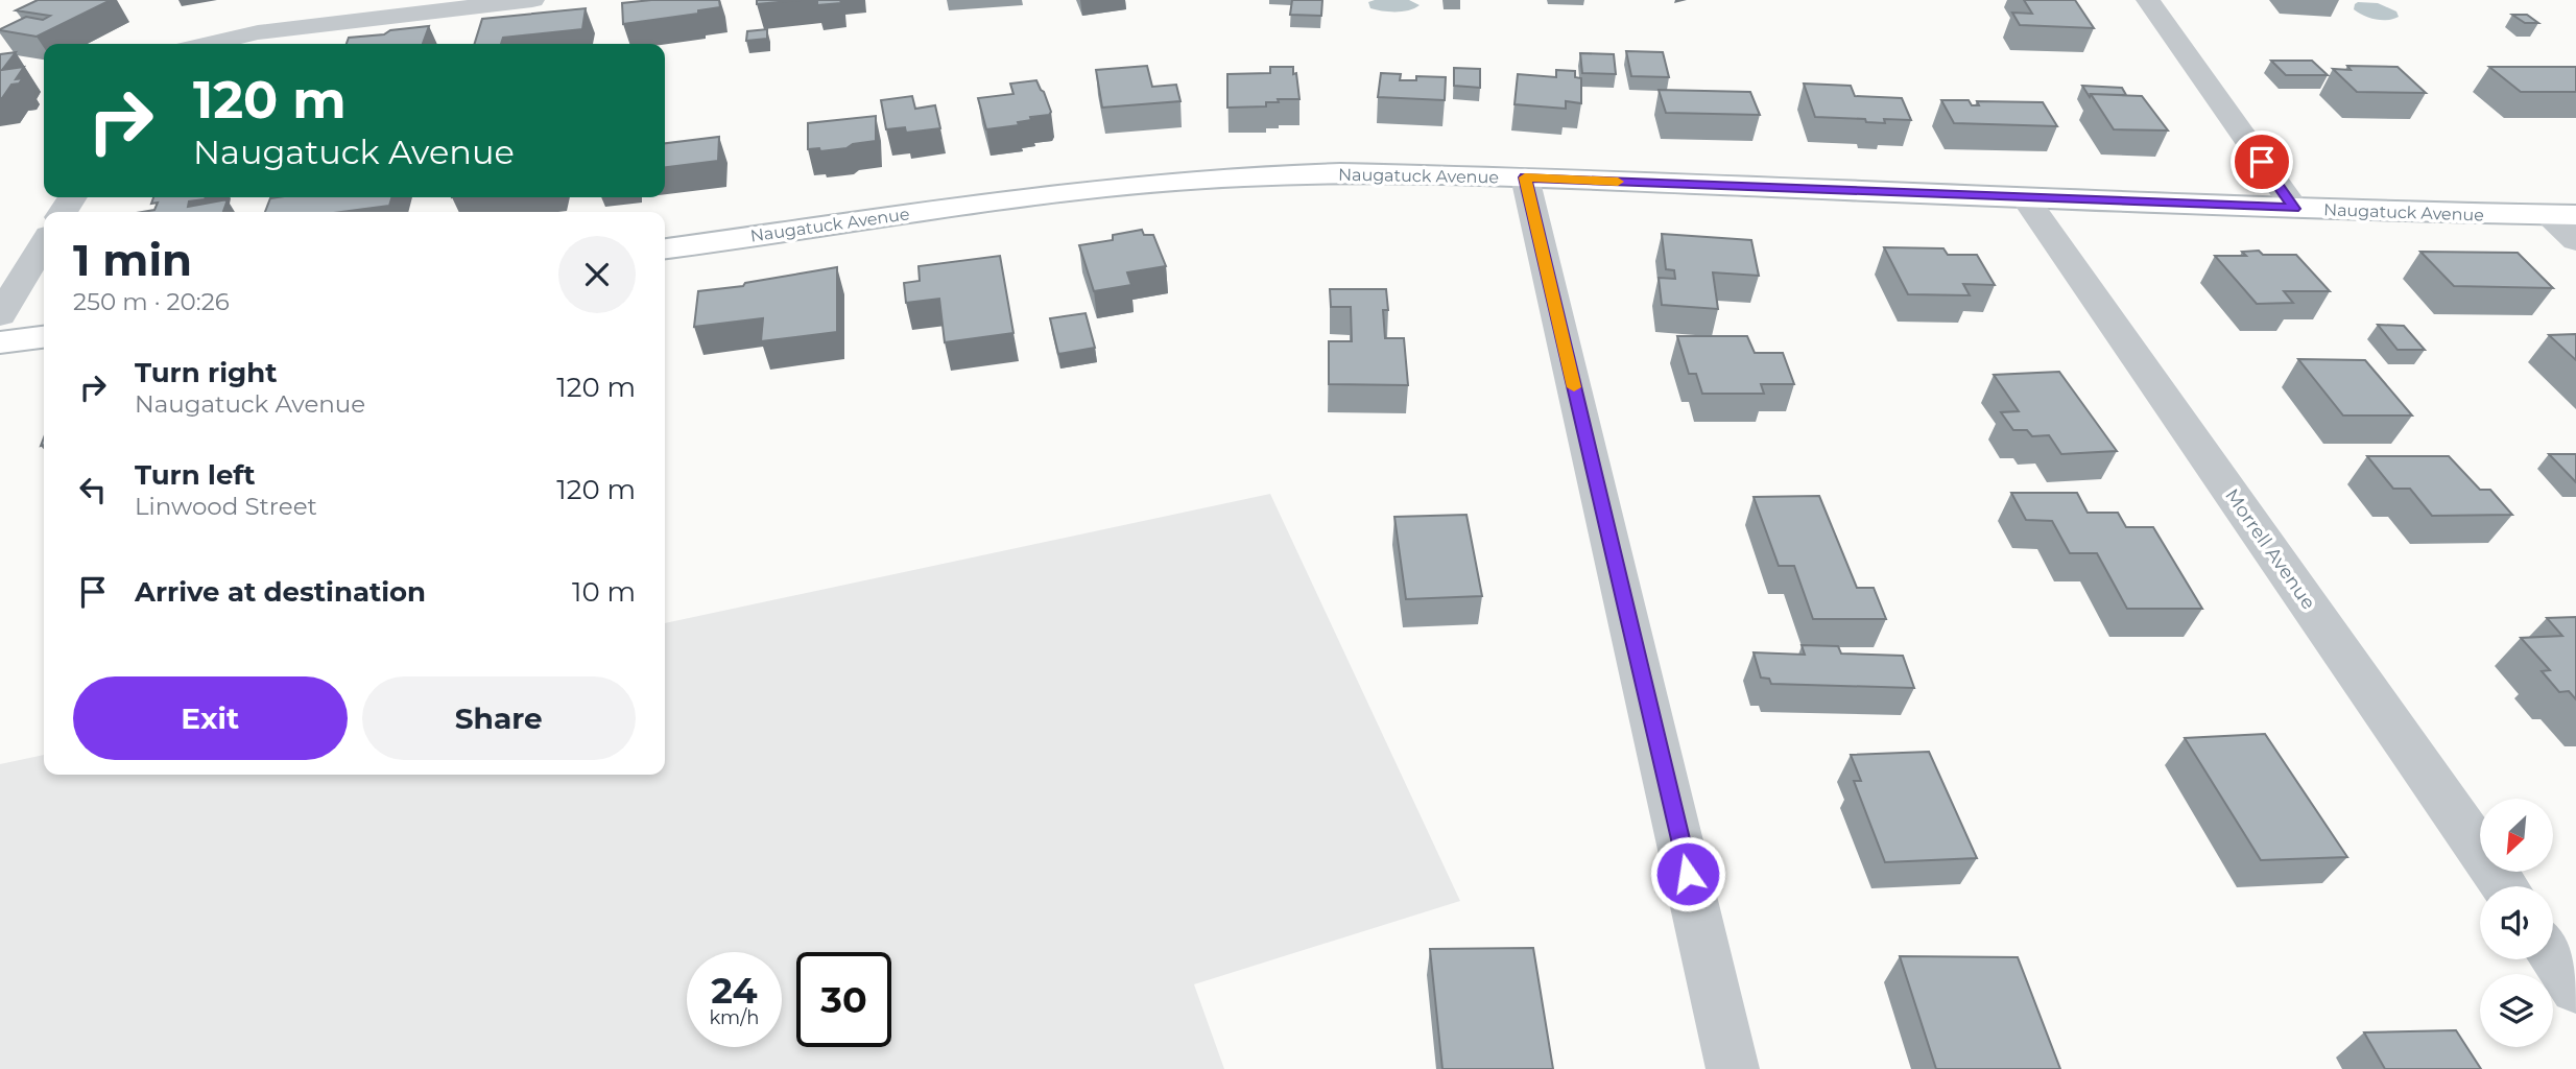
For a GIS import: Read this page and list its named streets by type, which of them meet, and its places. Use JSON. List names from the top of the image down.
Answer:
{
  "streets": {
    "main road": ["Naugatuck Avenue"],
    "street": ["Morrell Avenue"]
  },
  "crossings": [
    ["Naugatuck Avenue", "Morrell Avenue"]
  ],
  "north": "bottom left",
  "page": {
    "turn": ["120 m", "Naugatuck Avenue"],
    "heading": ["1 min", "250 m · 20:26"],
    "list": [
      {
        "name": "Turn right",
        "note": "Naugatuck Avenue",
        "value": "120 m"
      },
      {
        "name": "Turn left",
        "note": "Linwood Street",
        "value": "120 m"
      },
      {
        "name": "Arrive at destination",
        "value": "10 m"
      }
    ],
    "buttons": ["Exit", "Share"],
    "speed": "24 km/h",
    "limit": "30"
  }
}
